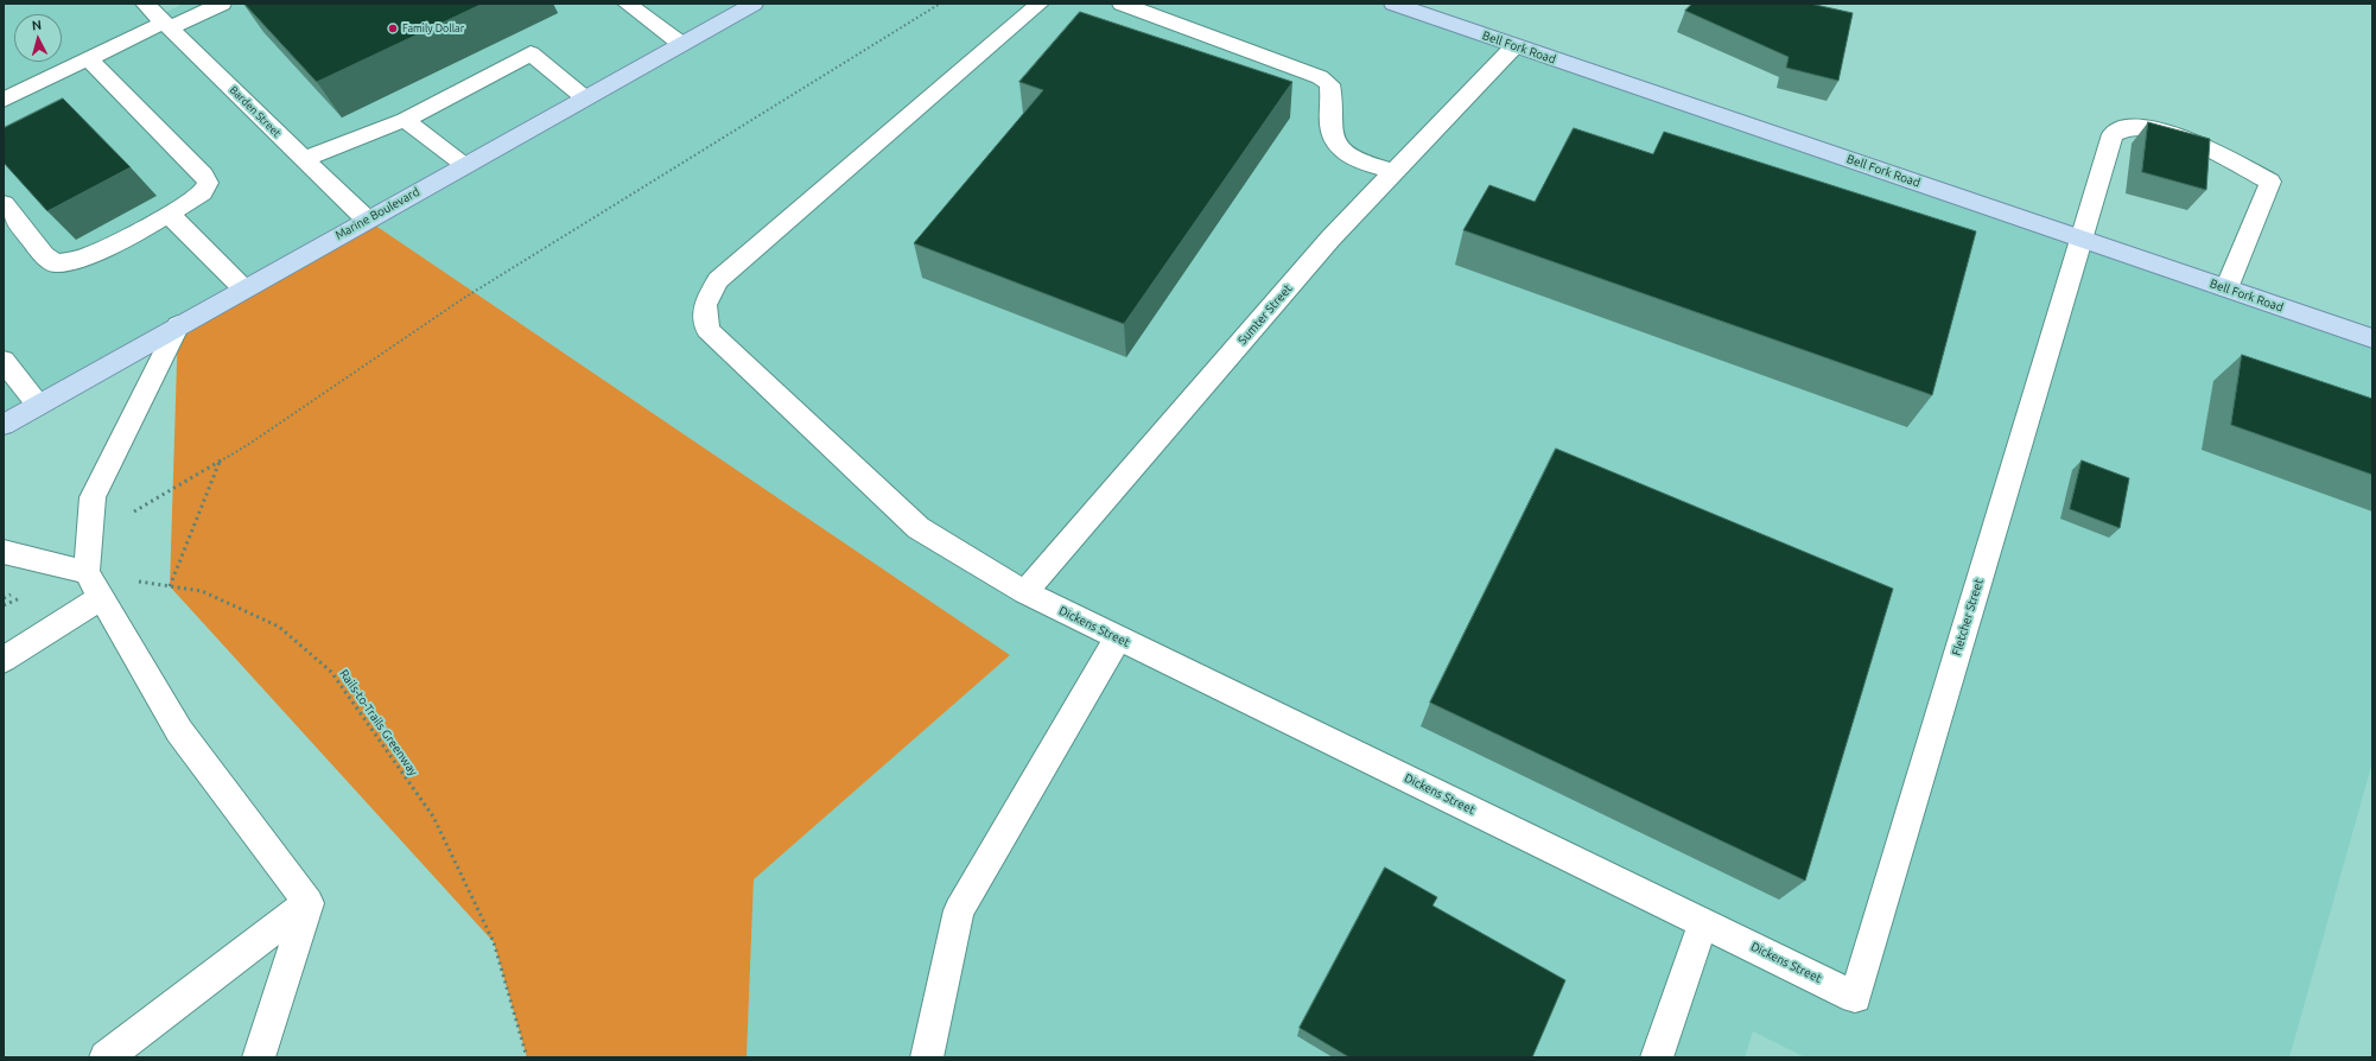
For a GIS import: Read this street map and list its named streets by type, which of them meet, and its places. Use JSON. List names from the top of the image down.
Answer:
{
  "streets": {
    "main road": ["Bell Fork Road", "Marine Boulevard"],
    "street": [
      "Barden Street",
      "Sumter Street",
      "Fletcher Street",
      "Dickens Street"
    ],
    "path": ["Rails-to-Trails Greenway"]
  },
  "crossings": [
    ["Bell Fork Road", "Sumter Street"],
    ["Bell Fork Road", "Fletcher Street"],
    ["Barden Street", "Marine Boulevard"],
    ["Sumter Street", "Dickens Street"],
    ["Fletcher Street", "Dickens Street"]
  ],
  "places": ["Family Dollar"],
  "north": "top"
}
